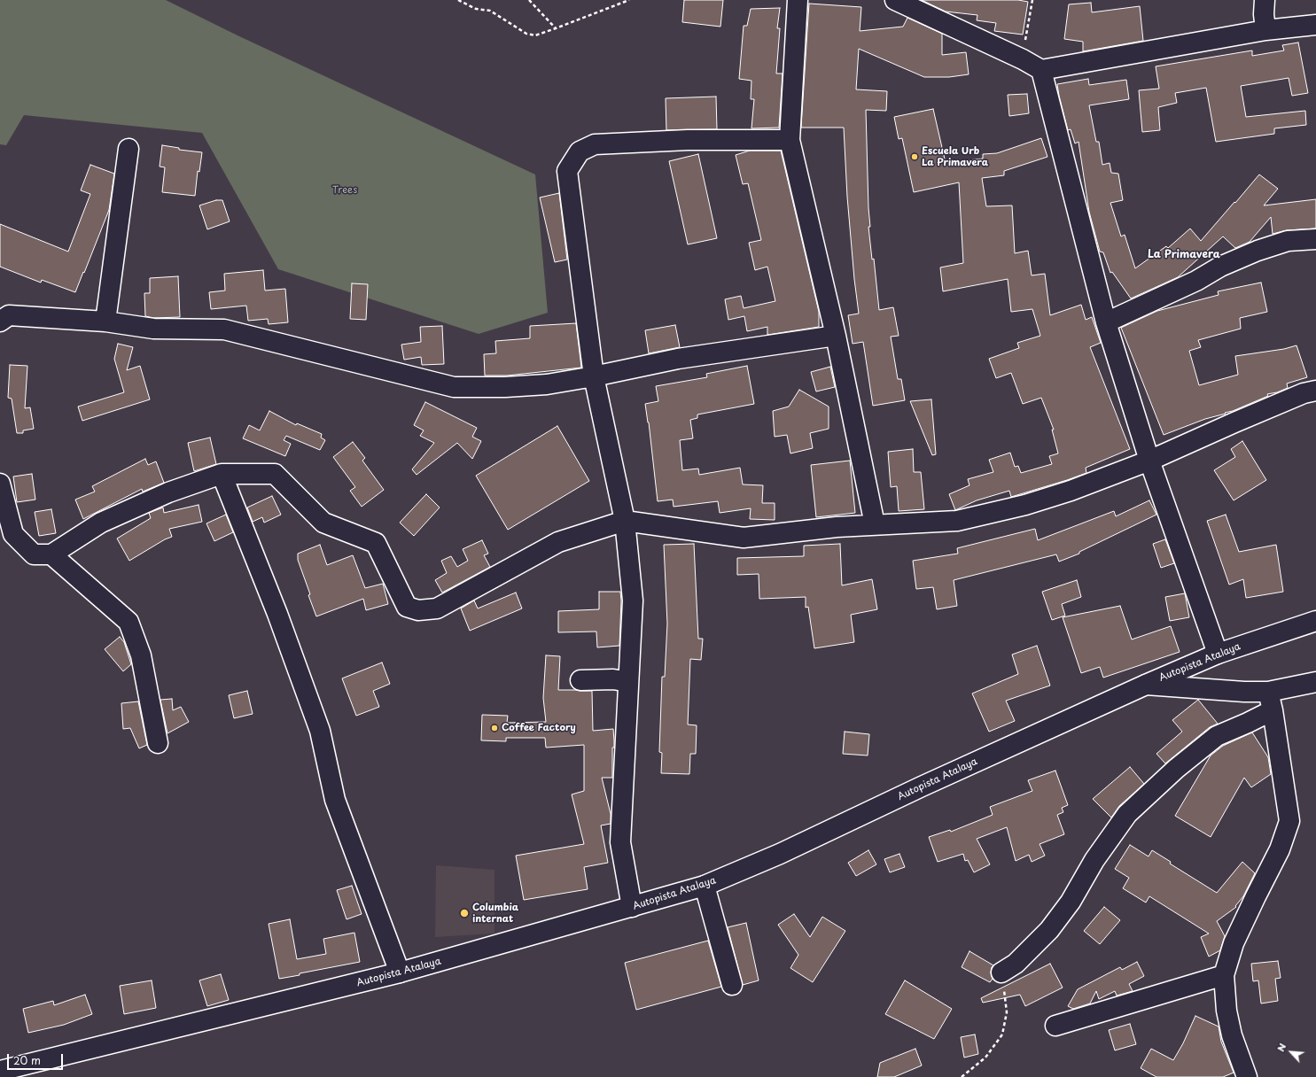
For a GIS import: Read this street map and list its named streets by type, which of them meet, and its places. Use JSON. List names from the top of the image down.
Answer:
{
  "streets": {
    "street": ["Autopista Atalaya"]
  },
  "districts": ["La Primavera"],
  "parks": ["Trees"],
  "places": ["Escuela Urb La Primavera", "Coffee Factory", "Columbia internat"],
  "scale_bar": "20 m",
  "north": "top left"
}
